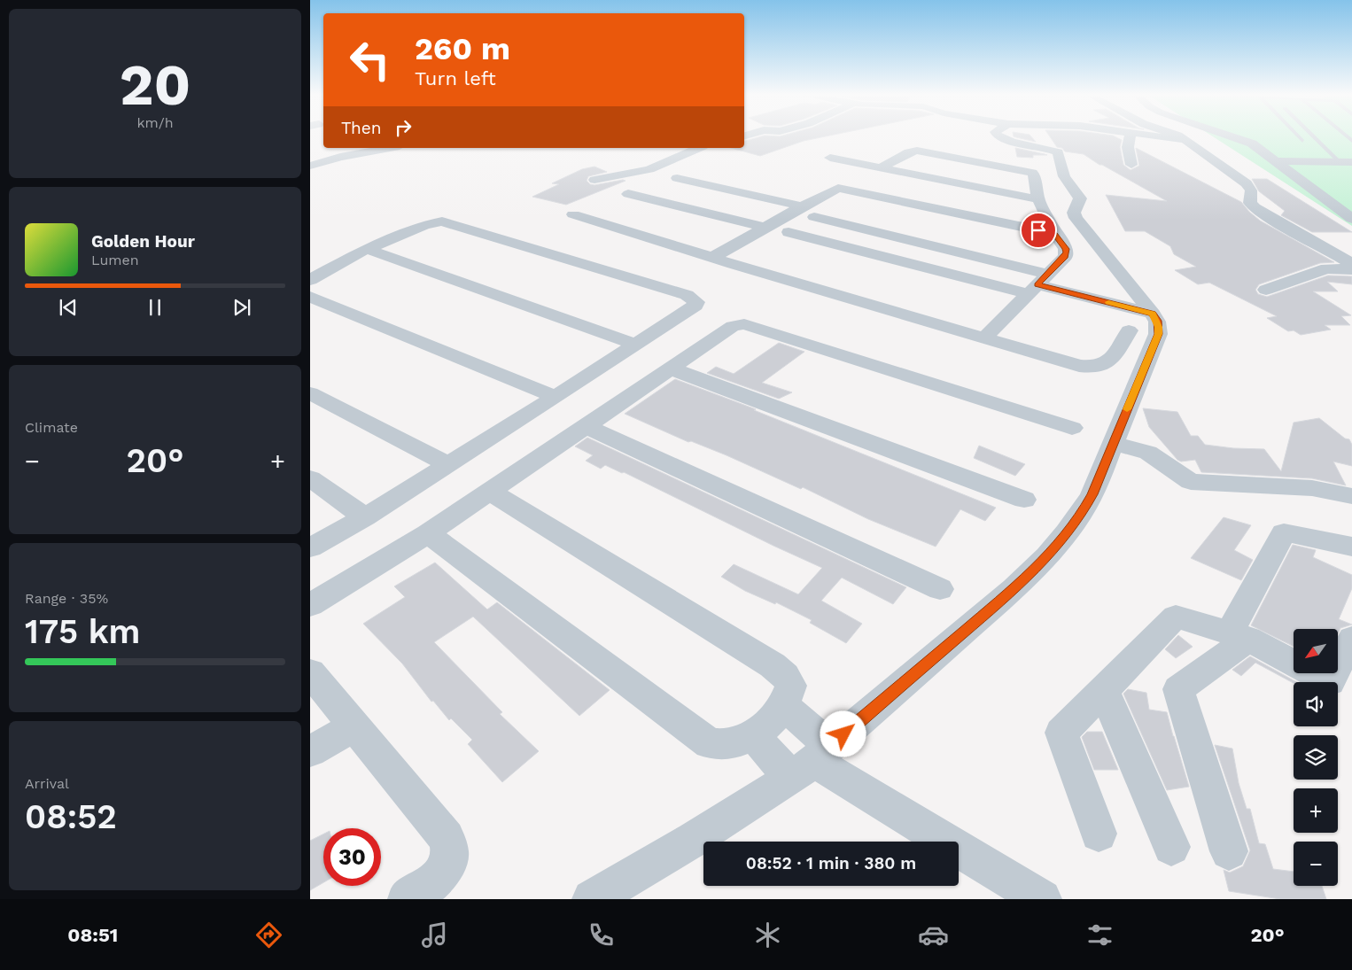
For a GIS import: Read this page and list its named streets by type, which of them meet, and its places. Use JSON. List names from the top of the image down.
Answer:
{
  "north": "bottom left",
  "page": {
    "tile": [
      ["20", "km/h"],
      "Climate",
      ["Range · 35%", "175 km"],
      ["Arrival", "08:52"]
    ],
    "turn": ["260 m", "Turn left"],
    "then": "Then",
    "song": ["Golden Hour", "Lumen"],
    "heat": ["−", "20°", "+"],
    "map_buttons": ["+", "−"],
    "limit": "30",
    "trip": "08:52 · 1 min · 380 m",
    "tabs": ["08:51", "20°"]
  }
}
